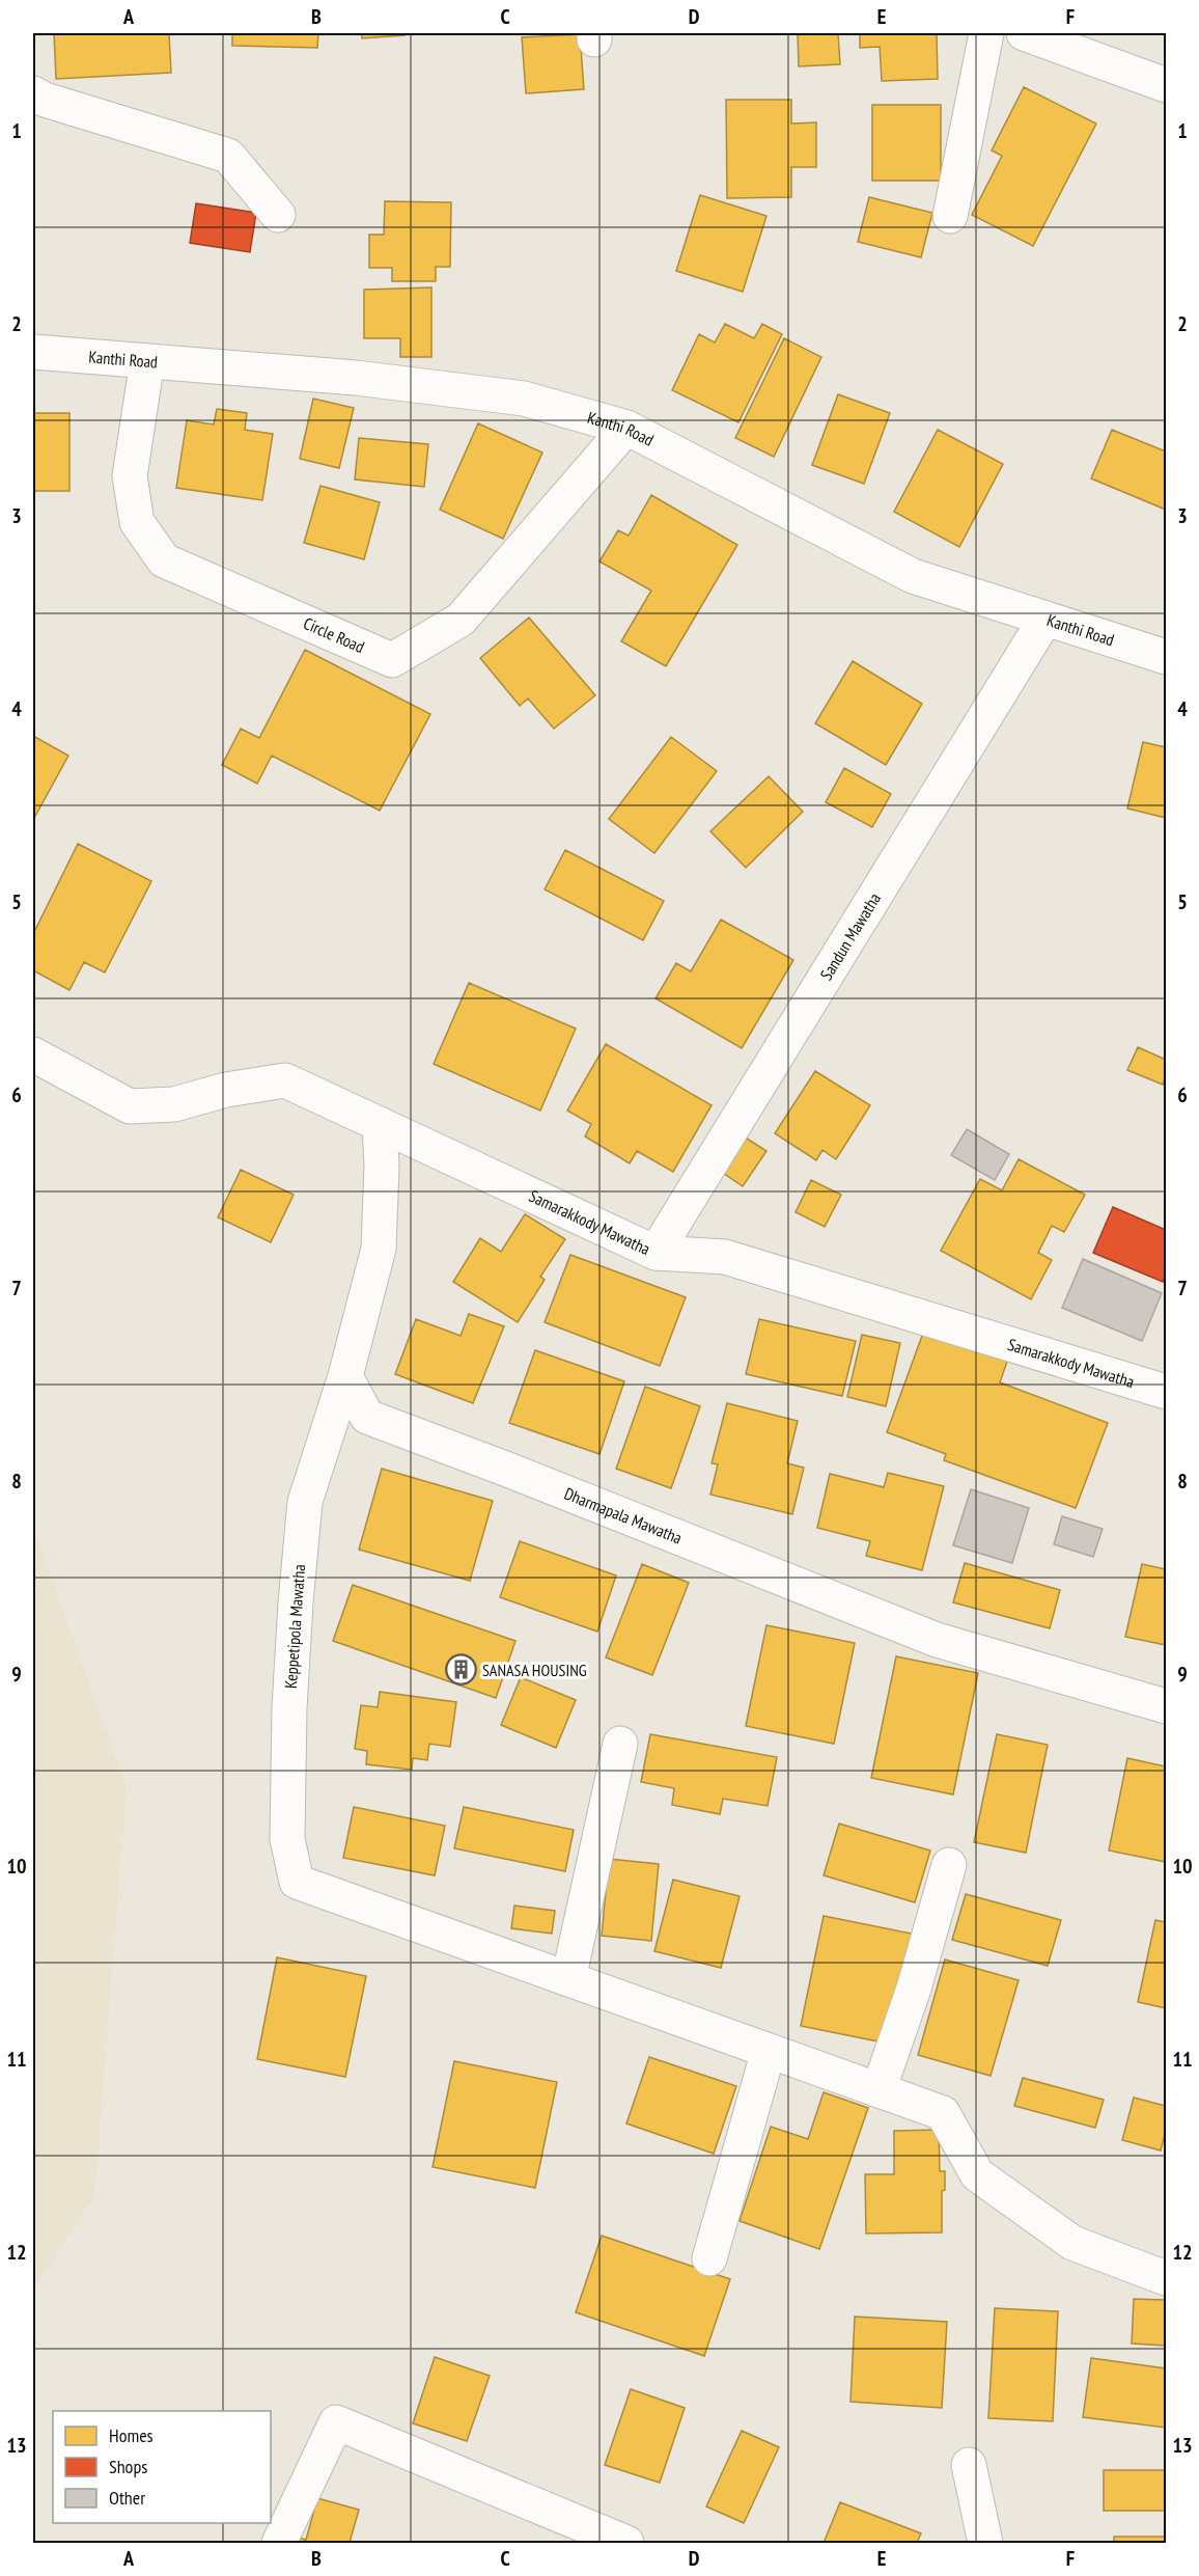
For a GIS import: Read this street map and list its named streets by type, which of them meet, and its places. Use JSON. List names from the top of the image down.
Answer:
{
  "streets": {
    "street": [
      "Kanthi Road",
      "Circle Road",
      "Sandun Mawatha",
      "Samarakkody Mawatha",
      "Dharmapala Mawatha",
      "Keppetipola Mawatha"
    ]
  },
  "crossings": [
    ["Kanthi Road", "Circle Road"],
    ["Kanthi Road", "Sandun Mawatha"],
    ["Sandun Mawatha", "Samarakkody Mawatha"],
    ["Dharmapala Mawatha", "Keppetipola Mawatha"]
  ],
  "places": {
    "building": ["SANASA HOUSING"]
  },
  "legend": ["Homes", "Shops", "Other"],
  "grid": {
    "columns": [
      "A",
      "B",
      "C",
      "D",
      "E",
      "F"
    ],
    "rows": [
      "1",
      "2",
      "3",
      "4",
      "5",
      "6",
      "7",
      "8",
      "9",
      "10",
      "11",
      "12",
      "13"
    ]
  }
}
